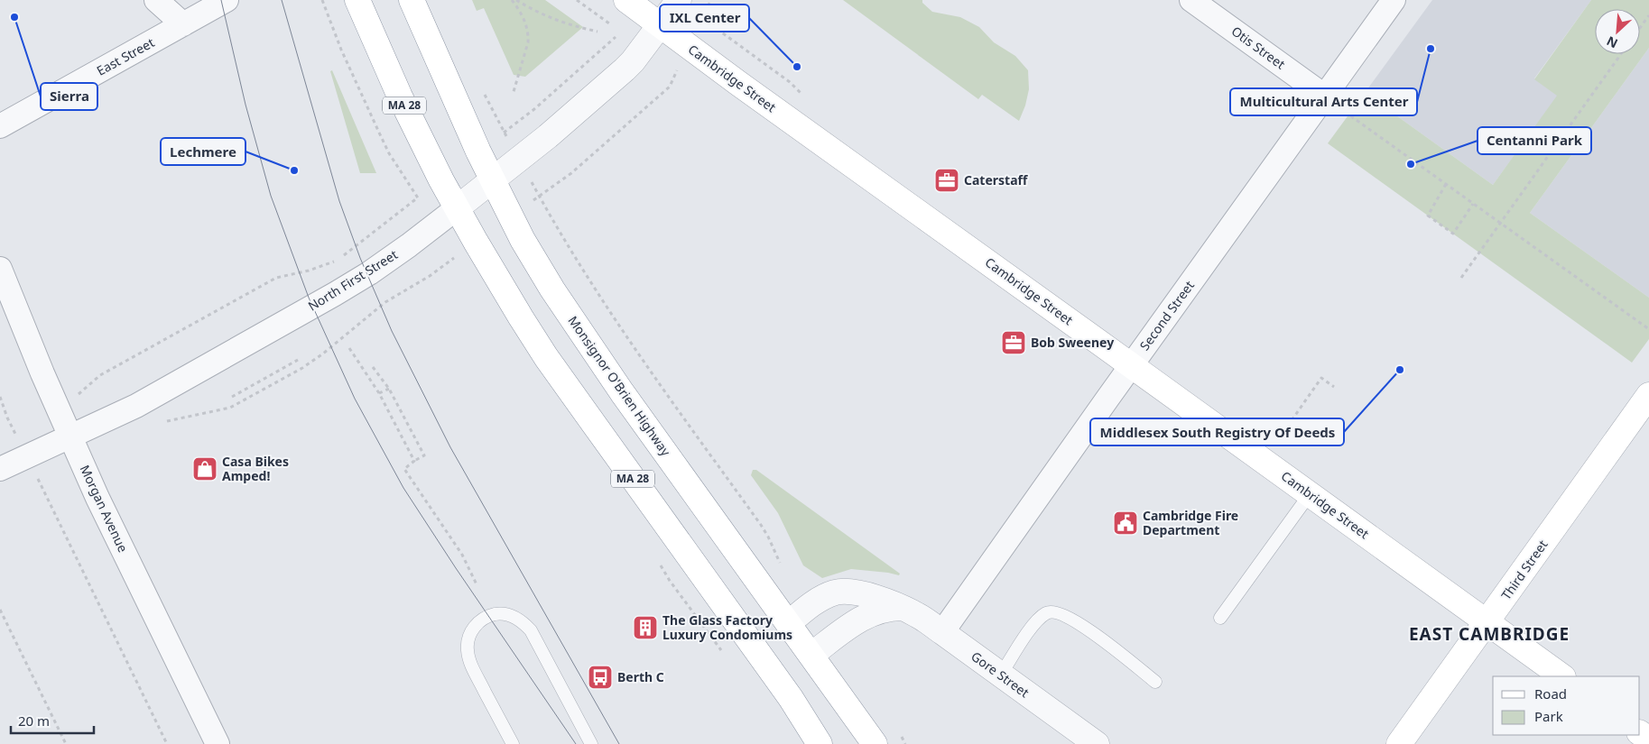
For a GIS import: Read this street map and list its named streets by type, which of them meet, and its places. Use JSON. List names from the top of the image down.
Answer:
{
  "streets": {
    "main road": [
      "Cambridge Street",
      "MA 28",
      "Monsignor O'Brien Highway",
      "Third Street"
    ],
    "street": [
      "Otis Street",
      "East Street",
      "North First Street",
      "Second Street",
      "Morgan Avenue",
      "Gore Street"
    ]
  },
  "crossings": [
    ["Otis Street", "Second Street"],
    ["Cambridge Street", "North First Street"],
    ["Cambridge Street", "Second Street"],
    ["Cambridge Street", "Third Street"],
    ["MA 28", "North First Street"],
    ["North First Street", "Monsignor O'Brien Highway"],
    ["North First Street", "Morgan Avenue"],
    ["Second Street", "Gore Street"],
    ["Monsignor O'Brien Highway", "Gore Street"]
  ],
  "districts": ["EAST CAMBRIDGE"],
  "places": {
    "other": [
      "Sierra",
      "Multicultural Arts Center",
      "IXL Center",
      "Centanni Park",
      "Lechmere",
      "Middlesex South Registry Of Deeds"
    ],
    "office": ["Caterstaff", "Bob Sweeney"],
    "shop": ["Casa Bikes Amped!"],
    "public building": ["Cambridge Fire Department"],
    "building": ["The Glass Factory Luxury Condomiums"],
    "bus stop": ["Berth C"]
  },
  "legend": ["Road", "Park"],
  "scale_bar": "20 m",
  "north": "bottom left"
}
